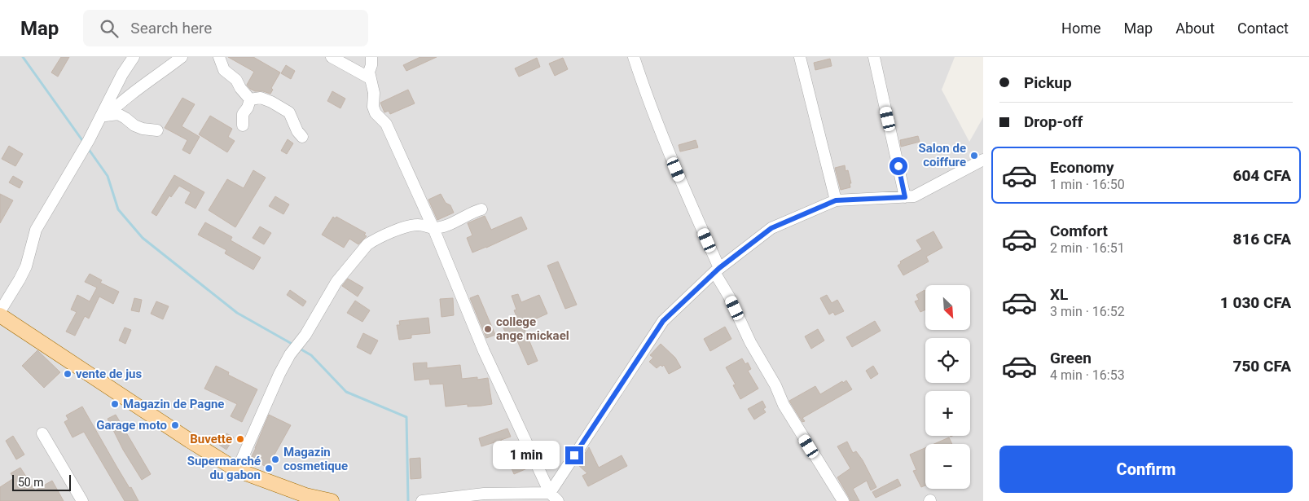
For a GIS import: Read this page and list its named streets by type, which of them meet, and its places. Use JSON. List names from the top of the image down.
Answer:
{
  "places": [
    "Salon de coiffure",
    "college ange mickael",
    "vente de jus",
    "Magazin de Pagne",
    "Garage moto",
    "Buvette",
    "Magazin cosmetique",
    "Supermarché du gabon"
  ],
  "scale_bar": "50 m",
  "north": "bottom right",
  "page": {
    "header": "Map",
    "search": "Search here",
    "nav": [
      "Home",
      "Map",
      "About",
      "Contact"
    ],
    "banner": ["Pickup", "Drop-off"],
    "list": [
      {
        "name": "Economy",
        "note": "1 min · 16:50",
        "value": "604 CFA"
      },
      {
        "name": "Comfort",
        "note": "2 min · 16:51",
        "value": "816 CFA"
      },
      {
        "name": "XL",
        "note": "3 min · 16:52",
        "value": "1 030 CFA"
      },
      {
        "name": "Green",
        "note": "4 min · 16:53",
        "value": "750 CFA"
      }
    ],
    "map_buttons": ["+", "−"],
    "buttons": "Confirm",
    "bubble": "1 min",
    "scale": "50 m"
  }
}
